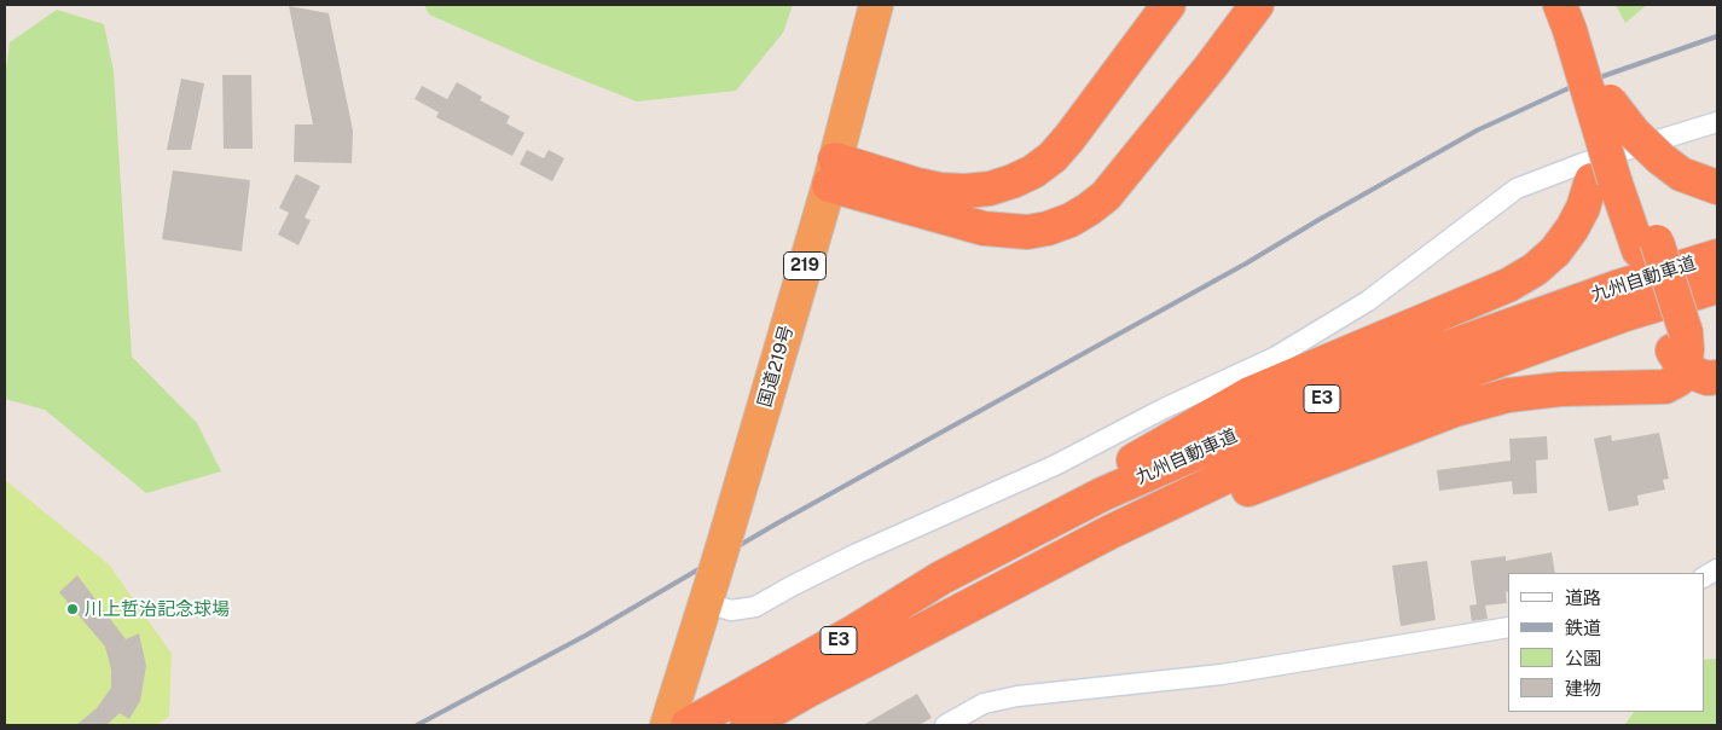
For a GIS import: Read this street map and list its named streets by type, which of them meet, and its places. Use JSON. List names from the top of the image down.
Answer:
{
  "streets": {
    "highway": [
      "219",
      "九州自動車道",
      "国道219号",
      "E3"
    ]
  },
  "places": ["川上哲治記念球場"],
  "legend": [
    "道路",
    "鉄道",
    "公園",
    "建物"
  ]
}
